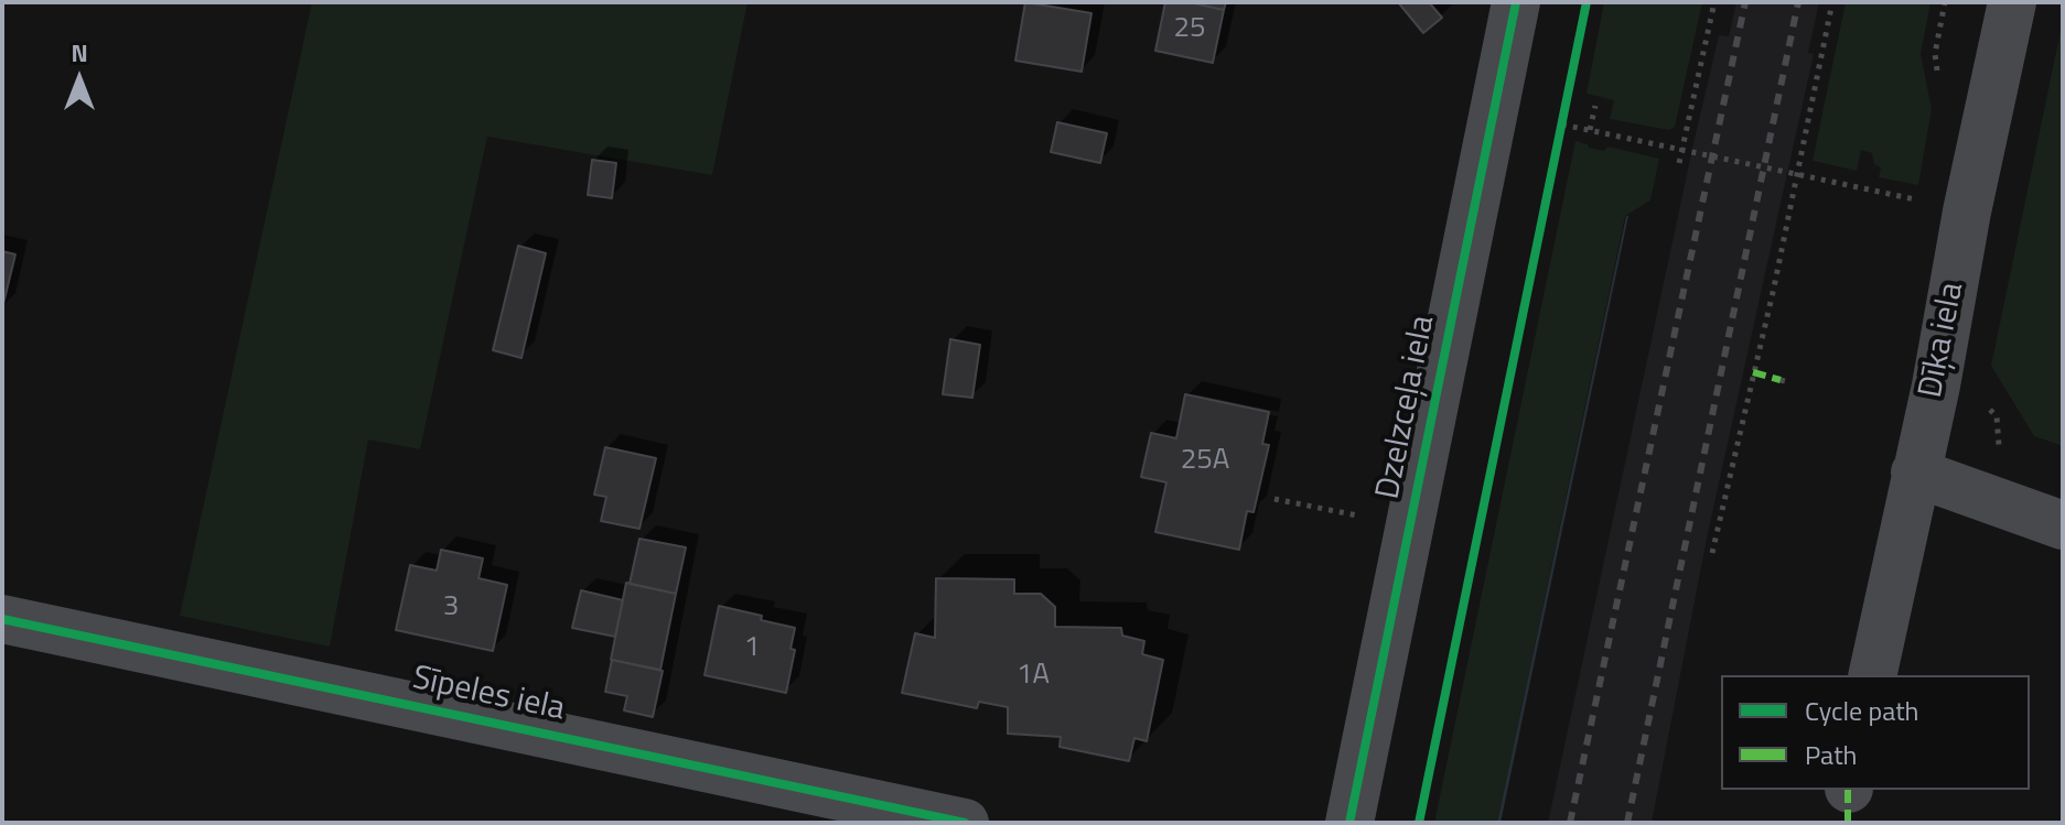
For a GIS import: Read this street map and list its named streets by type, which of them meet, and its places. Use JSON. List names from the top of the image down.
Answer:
{
  "streets": {
    "street": ["Dīķa iela", "Dzelzceļa iela", "Sīpeles iela"]
  },
  "house_numbers": [
    "25",
    "25A",
    "3",
    "1",
    "1A"
  ],
  "legend": ["Cycle path", "Path"],
  "north": "top"
}
